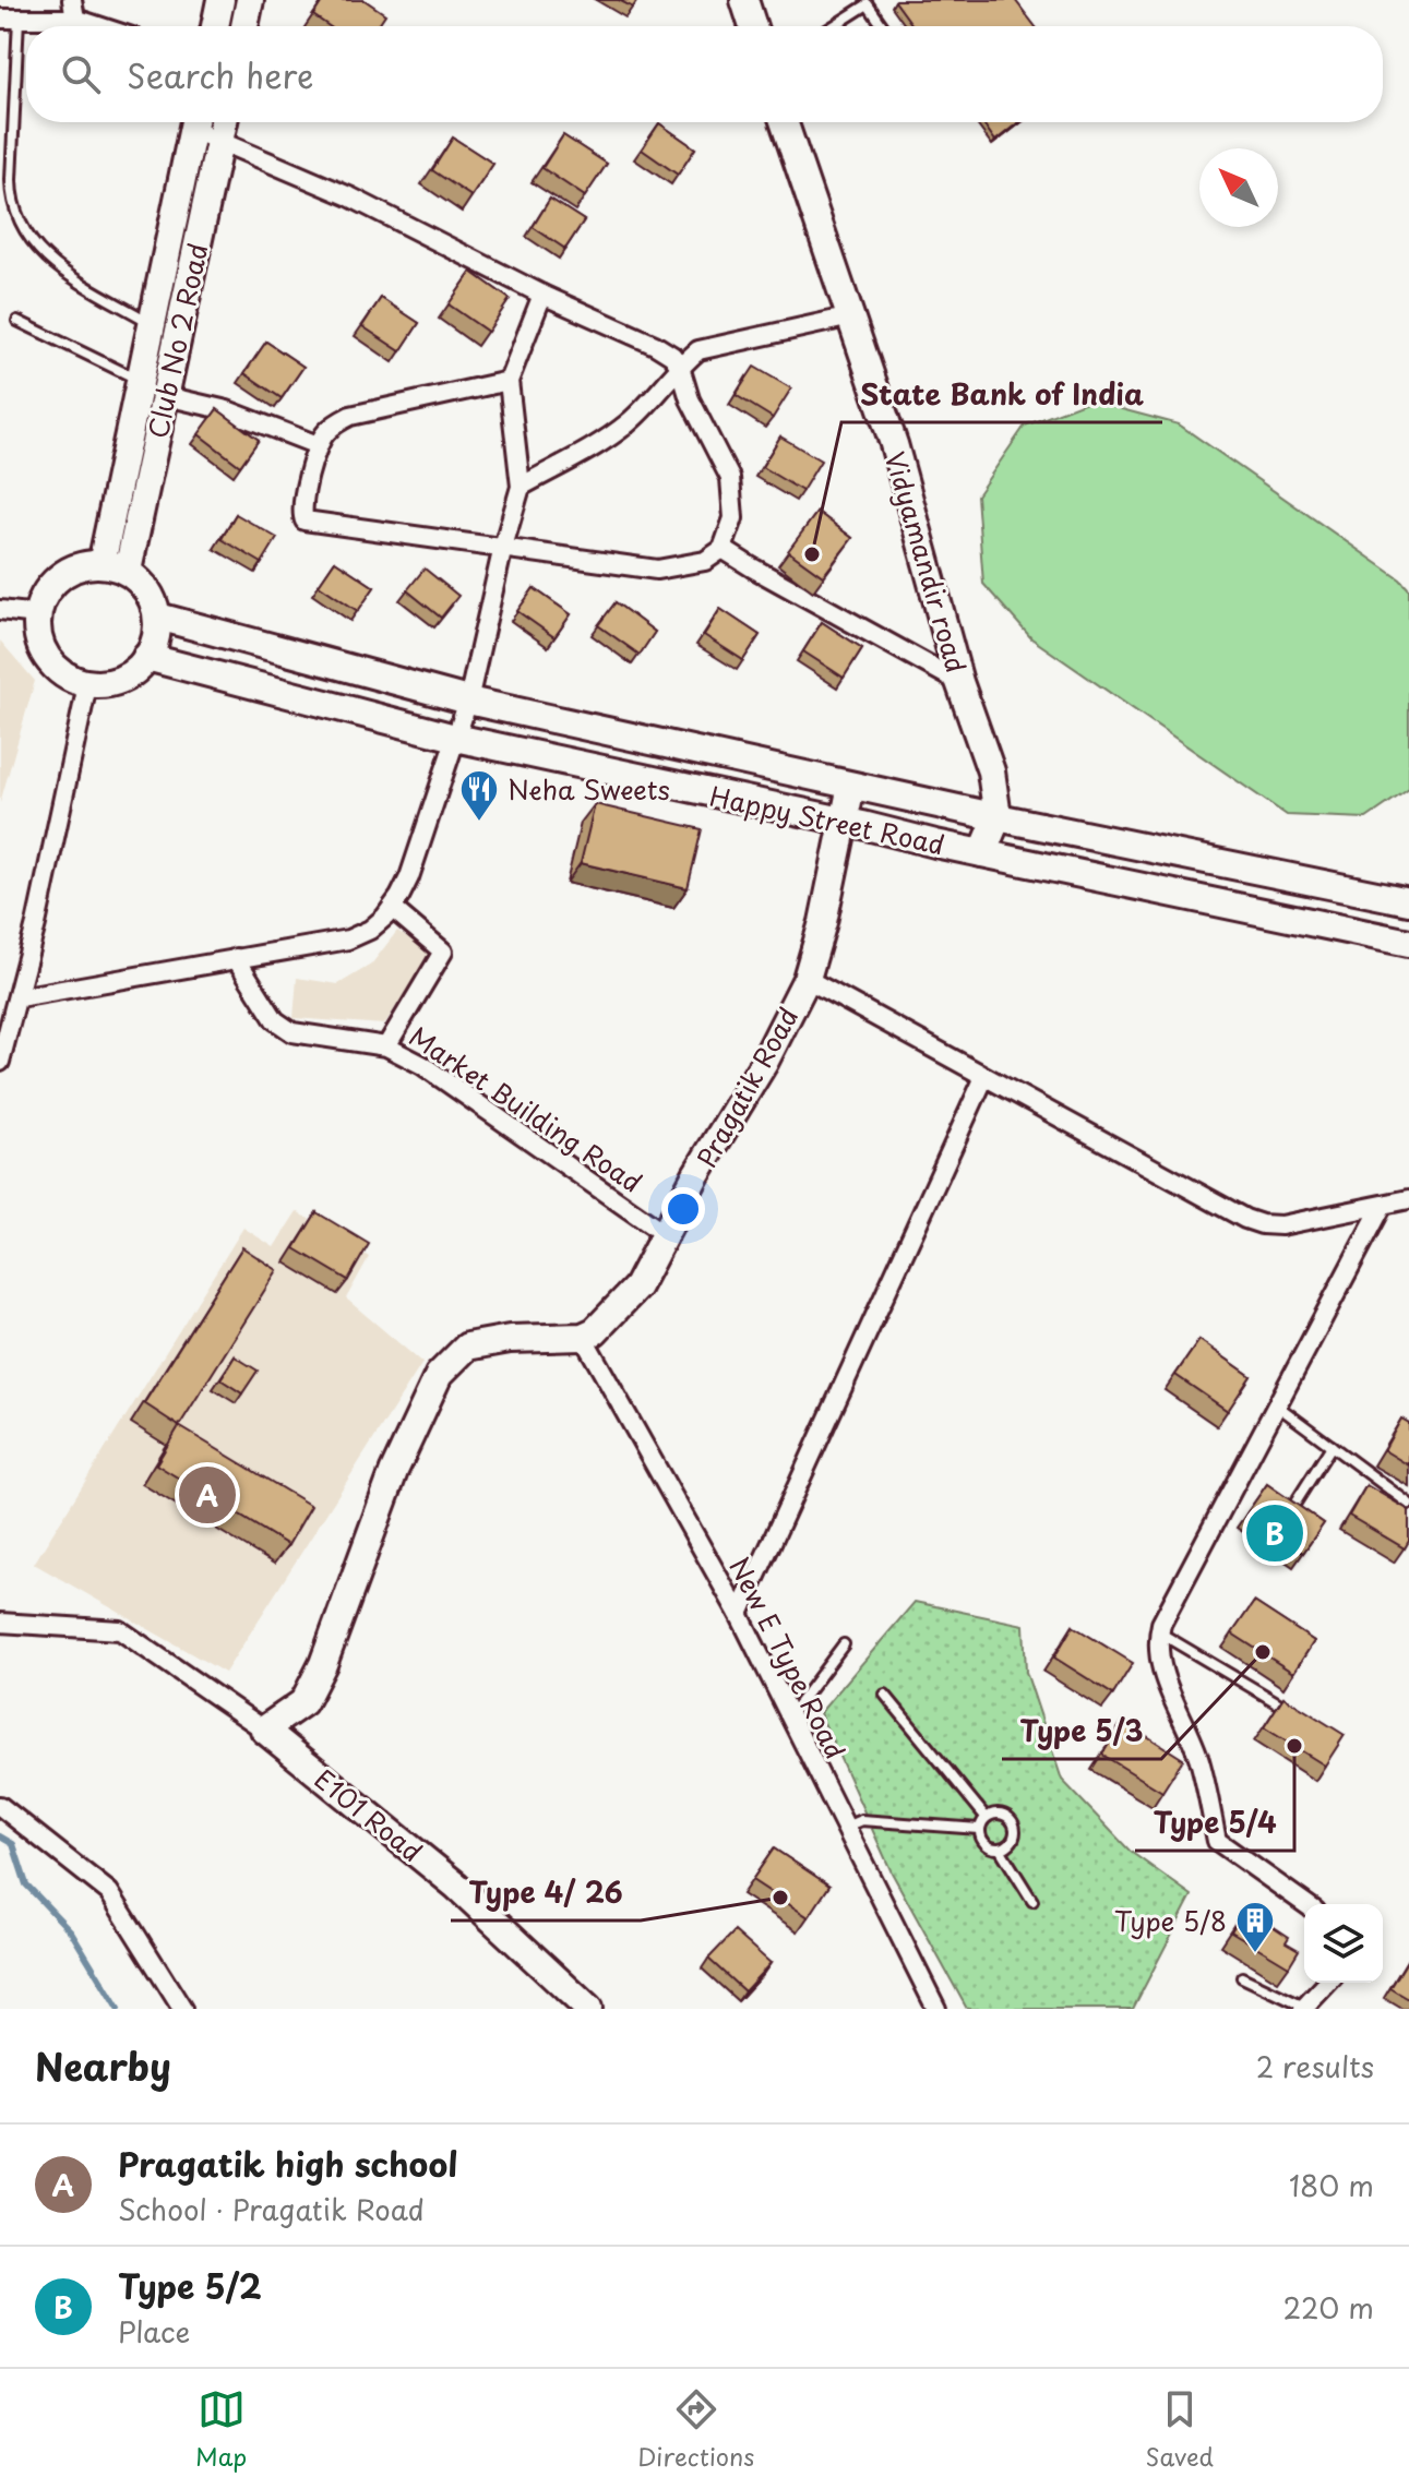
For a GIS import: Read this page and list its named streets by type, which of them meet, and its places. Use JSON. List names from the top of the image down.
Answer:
{
  "streets": {
    "street": [
      "Club No 2 Road",
      "Vidyamandir road",
      "Happy Street Road",
      "Pragatik Road",
      "Market Building Road",
      "New E Type Road",
      "E101 Road"
    ]
  },
  "crossings": [
    ["Club No 2 Road", "Happy Street Road"],
    ["Vidyamandir road", "Happy Street Road"],
    ["Happy Street Road", "Pragatik Road"],
    ["Pragatik Road", "Market Building Road"],
    ["Pragatik Road", "New E Type Road"]
  ],
  "places": {
    "other": [
      "State Bank of India",
      "Type 5/3",
      "Type 5/4",
      "Type 4/ 26"
    ],
    "restaurant": ["Neha Sweets"],
    "building": ["Type 5/8"]
  },
  "north": "top left",
  "page": {
    "search": "Search here",
    "pins": ["A", "B"],
    "heading": ["Nearby", "2 results"],
    "list": [
      {
        "mark": "A",
        "name": "Pragatik high school",
        "note": "School · Pragatik Road",
        "value": "180 m"
      },
      {
        "mark": "B",
        "name": "Type 5/2",
        "note": "Place",
        "value": "220 m"
      }
    ],
    "nav": ["Map", "Directions", "Saved"]
  }
}
